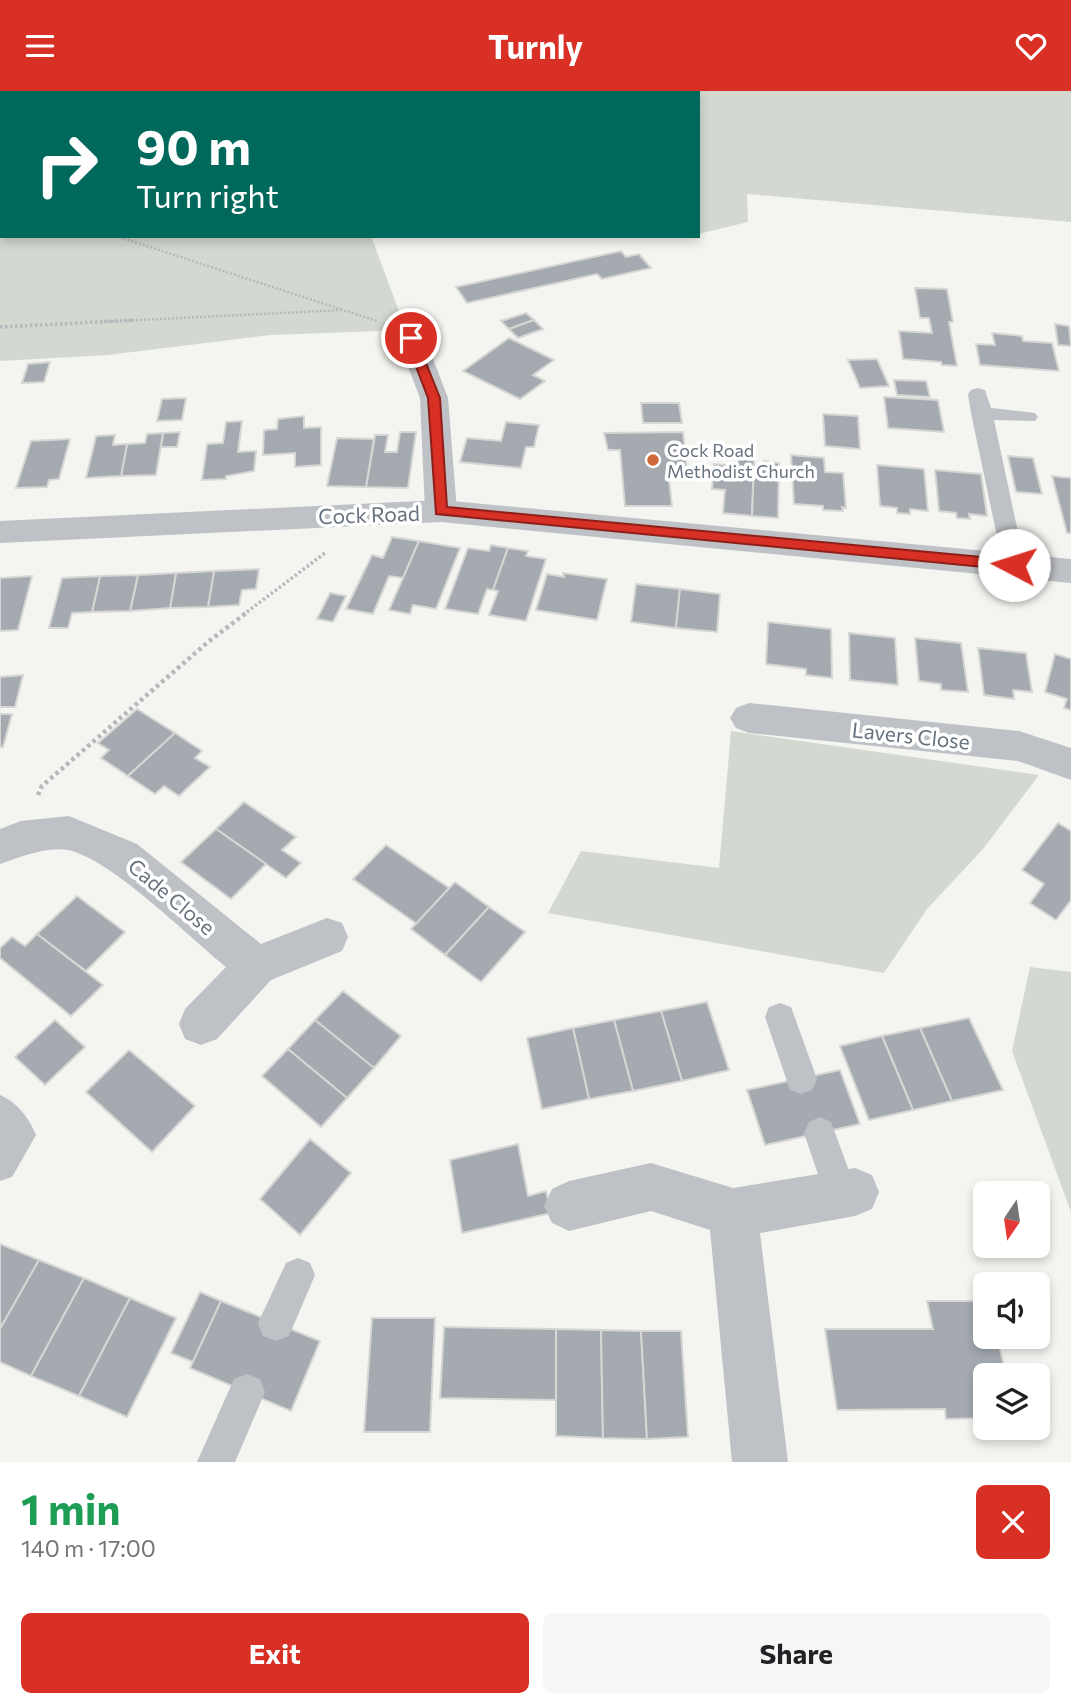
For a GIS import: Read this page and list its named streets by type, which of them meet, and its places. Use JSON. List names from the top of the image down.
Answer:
{
  "streets": {
    "street": ["Cock Road", "Lavers Close", "Cade Close"]
  },
  "places": ["Cock Road Methodist Church"],
  "north": "bottom",
  "page": {
    "header": "Turnly",
    "turn": ["90 m", "Turn right"],
    "heading": ["1 min", "140 m · 17:00"],
    "buttons": ["Exit", "Share"]
  }
}
